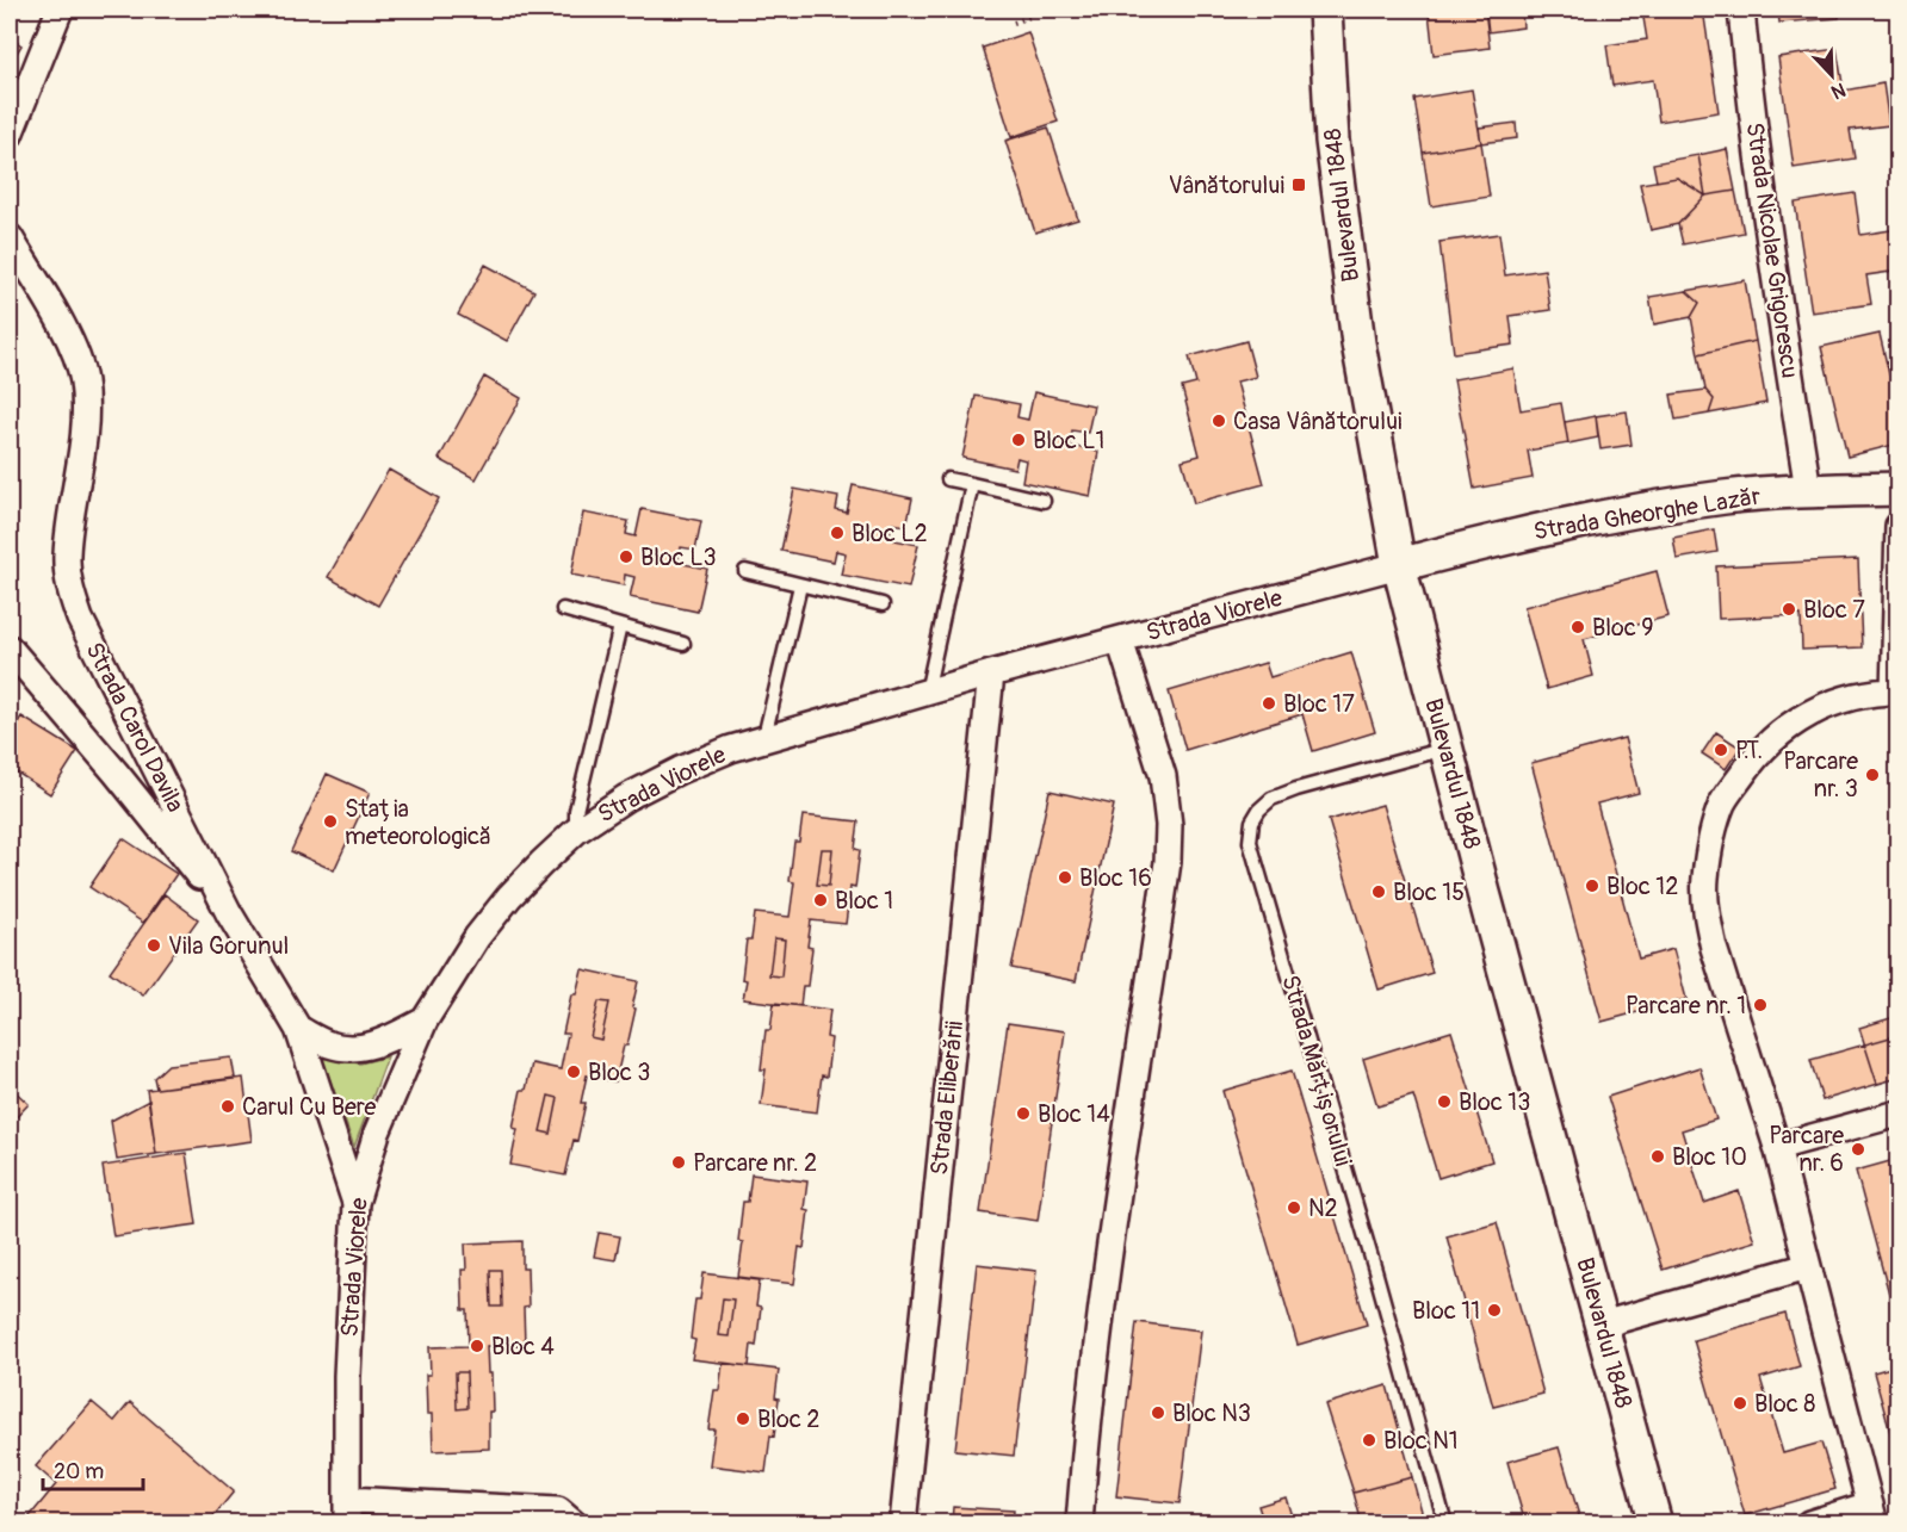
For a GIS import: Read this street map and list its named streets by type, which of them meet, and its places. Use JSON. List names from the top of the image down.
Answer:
{
  "streets": {
    "street": [
      "Bulevardul 1848",
      "Strada Nicolae Grigorescu",
      "Strada Gheorghe Lazăr",
      "Strada Viorele",
      "Strada Carol Davila",
      "Strada Eliberării"
    ],
    "lane": ["Strada Mărțișorului"]
  },
  "crossings": [
    ["Bulevardul 1848", "Strada Gheorghe Lazăr"],
    ["Bulevardul 1848", "Strada Viorele"],
    ["Bulevardul 1848", "Strada Mărțișorului"],
    ["Strada Nicolae Grigorescu", "Strada Gheorghe Lazăr"],
    ["Strada Gheorghe Lazăr", "Strada Viorele"],
    ["Strada Viorele", "Strada Carol Davila"],
    ["Strada Viorele", "Strada Eliberării"]
  ],
  "places": {
    "transit": ["Vânătorului"],
    "other": [
      "Casa Vânătorului",
      "Bloc L1",
      "Bloc L2",
      "Bloc L3",
      "Bloc 7",
      "Bloc 9",
      "Bloc 17",
      "P.T.",
      "Parcare nr. 3",
      "Stația meteorologică",
      "Bloc 16",
      "Bloc 12",
      "Bloc 15",
      "Bloc 1",
      "Vila Gorunul",
      "Parcare nr. 1",
      "Bloc 3",
      "Bloc 13",
      "Carul Cu Bere",
      "Bloc 14",
      "Parcare nr. 6",
      "Bloc 10",
      "Parcare nr. 2",
      "N2",
      "Bloc 11",
      "Bloc 4",
      "Bloc 8",
      "Bloc N3",
      "Bloc 2",
      "Bloc N1"
    ]
  },
  "scale_bar": "20 m",
  "north": "bottom right"
}
